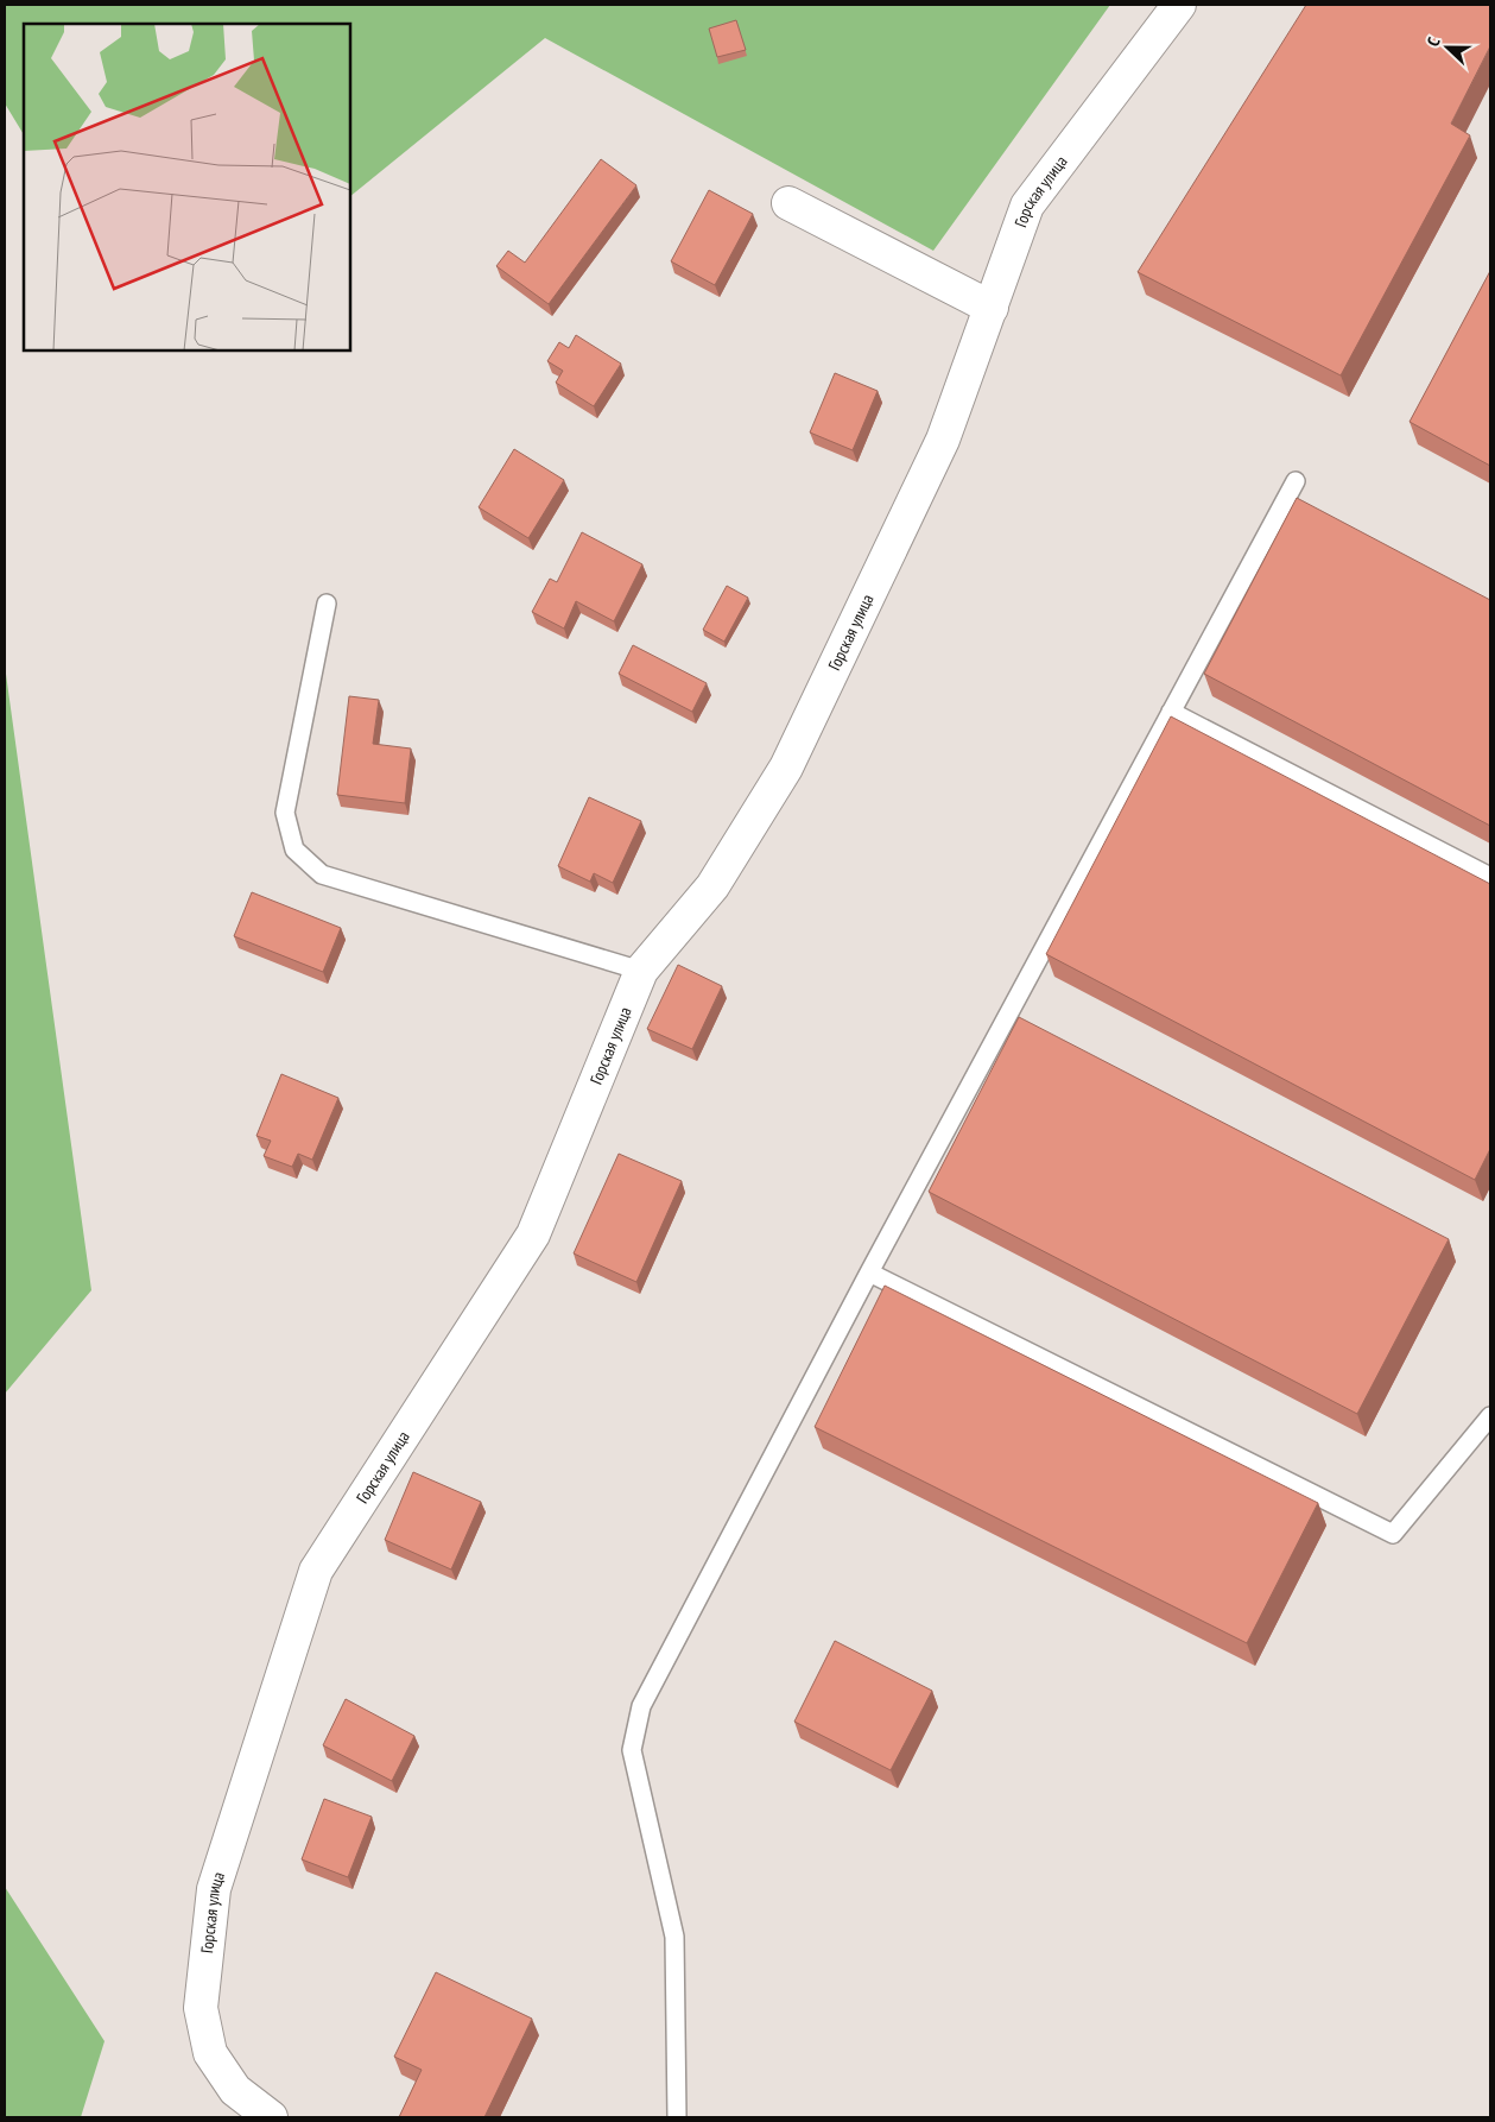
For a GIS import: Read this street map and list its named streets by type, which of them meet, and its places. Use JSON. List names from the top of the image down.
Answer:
{
  "streets": {
    "street": ["Горская улица"]
  },
  "north": "left"
}
